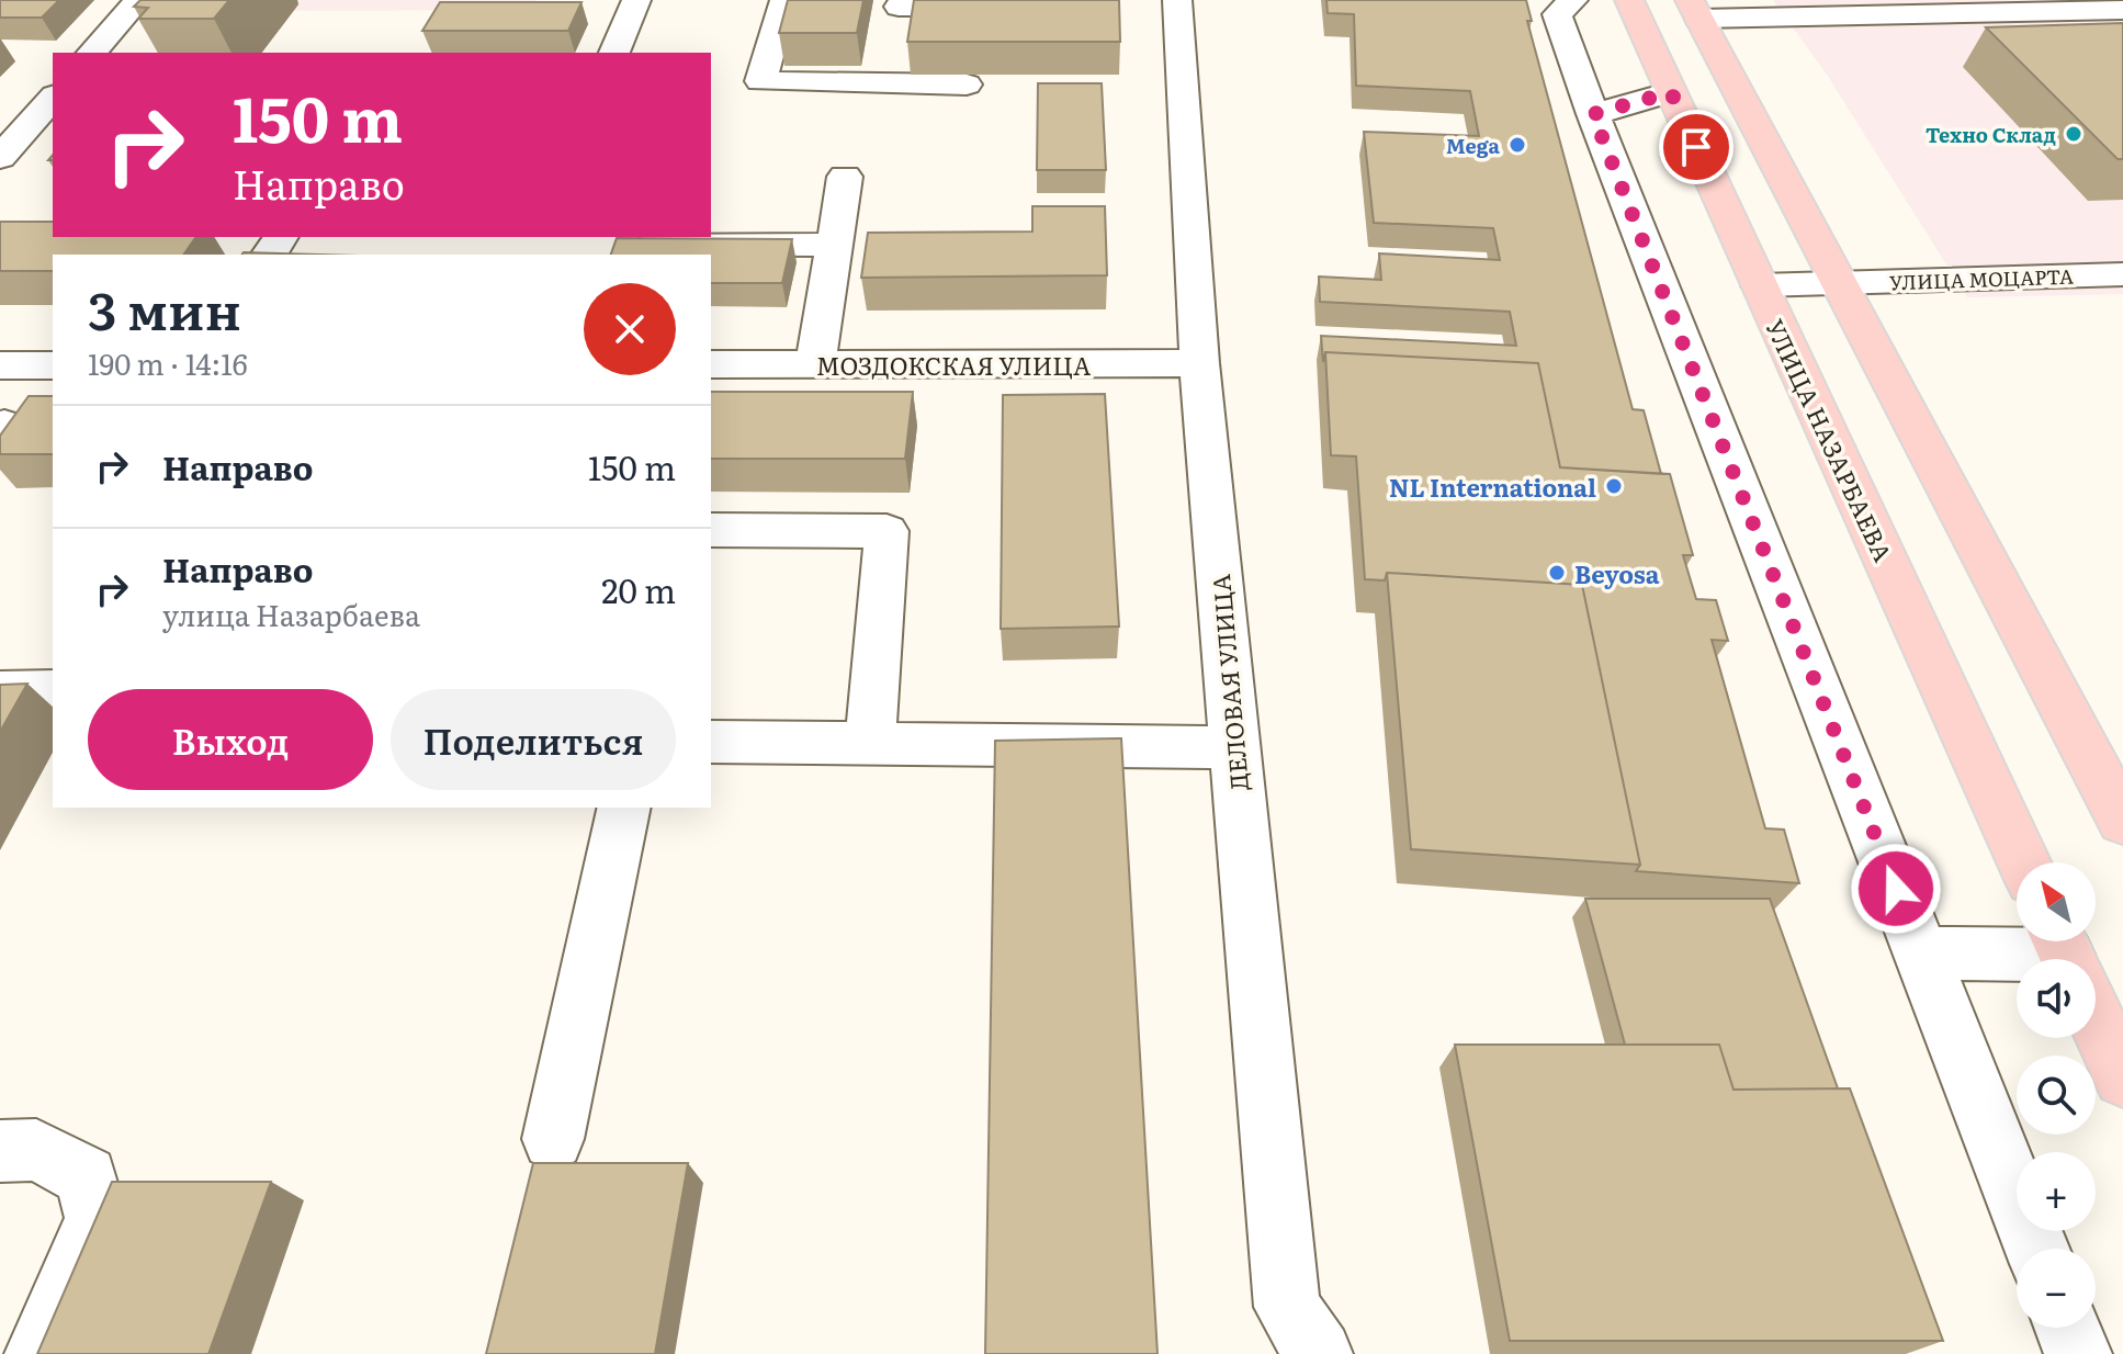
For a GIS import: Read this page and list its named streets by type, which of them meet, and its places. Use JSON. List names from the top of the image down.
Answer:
{
  "streets": {
    "main road": ["УЛИЦА НАЗАРБАЕВА"],
    "street": ["УЛИЦА МОЦАРТА", "МОЗДОКСКАЯ УЛИЦА", "ДЕЛОВАЯ УЛИЦА"]
  },
  "crossings": [
    ["УЛИЦА МОЦАРТА", "УЛИЦА НАЗАРБАЕВА"],
    ["МОЗДОКСКАЯ УЛИЦА", "ДЕЛОВАЯ УЛИЦА"]
  ],
  "places": [
    "Техно Склад",
    "Mega",
    "NL International",
    "Beyosa"
  ],
  "north": "top left",
  "page": {
    "turn": ["150 m", "Направо"],
    "heading": ["3 мин", "190 m · 14:16"],
    "list": [
      {
        "name": "Направо",
        "value": "150 m"
      },
      {
        "name": "Направо",
        "note": "улица Назарбаева",
        "value": "20 m"
      }
    ],
    "buttons": ["Выход", "Поделиться"],
    "map_buttons": ["+", "−"]
  }
}
